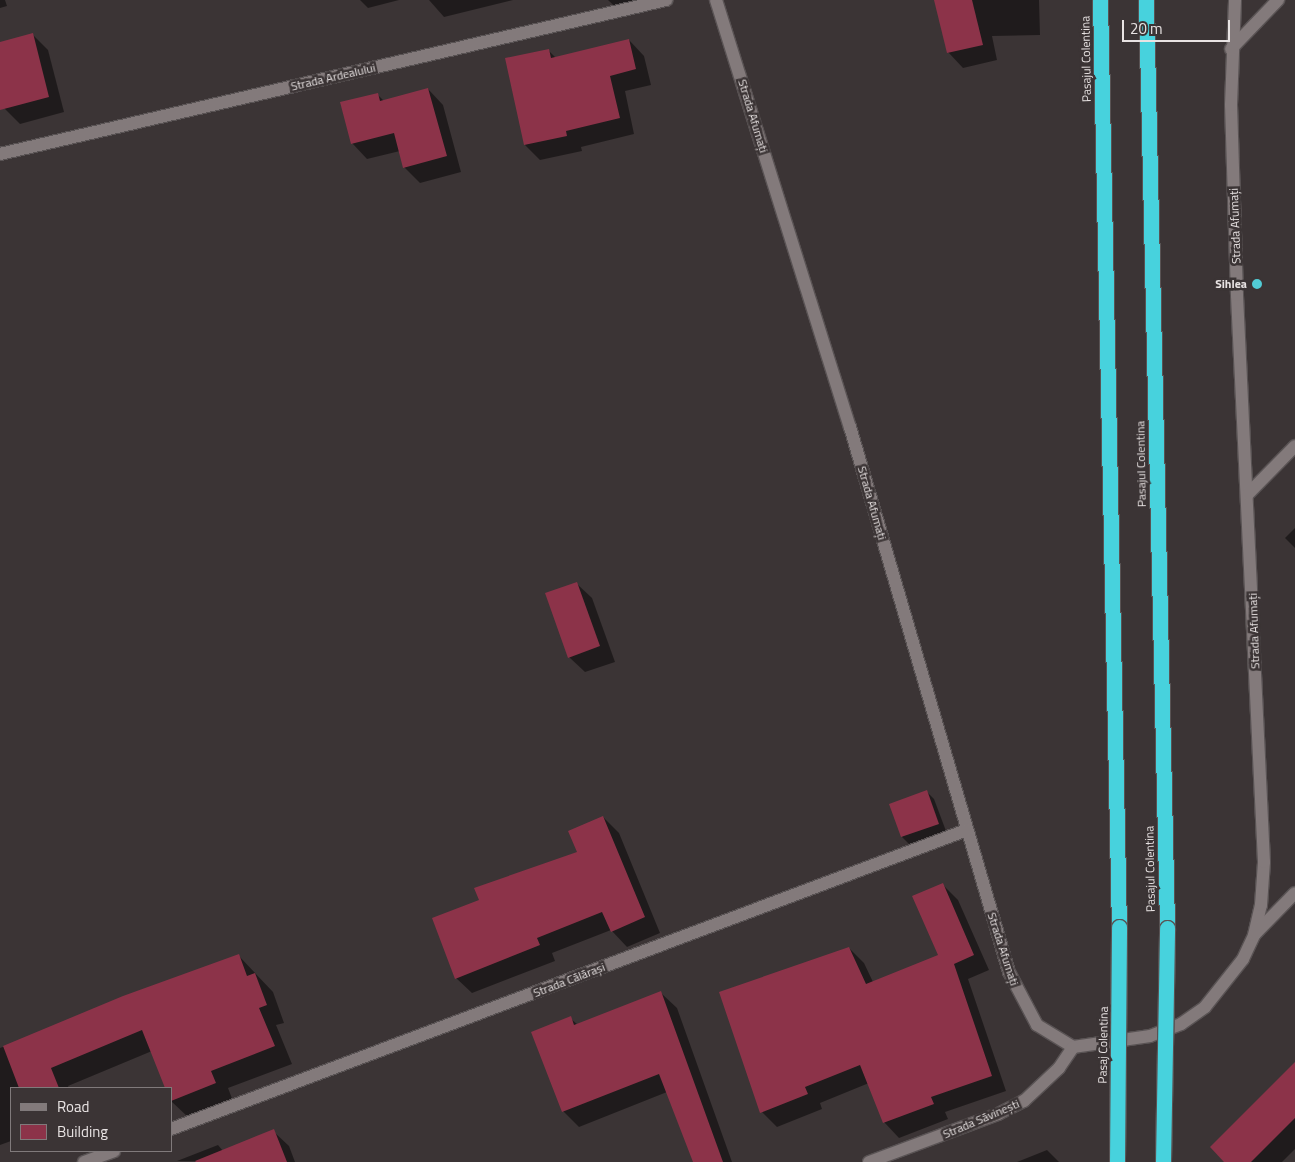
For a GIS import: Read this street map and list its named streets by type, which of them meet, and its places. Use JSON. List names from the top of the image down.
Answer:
{
  "streets": {
    "highway": ["Pasajul Colentina", "Pasaj Colentina"],
    "street": [
      "Strada Ardealului",
      "Strada Afumați",
      "Strada Călărași",
      "Strada Săvinești"
    ]
  },
  "crossings": [
    ["Pasajul Colentina", "Pasaj Colentina"],
    ["Strada Afumați", "Strada Călărași"],
    ["Strada Afumați", "Strada Săvinești"]
  ],
  "places": ["Sihlea"],
  "legend": ["Road", "Building"],
  "scale_bar": "20 m"
}
